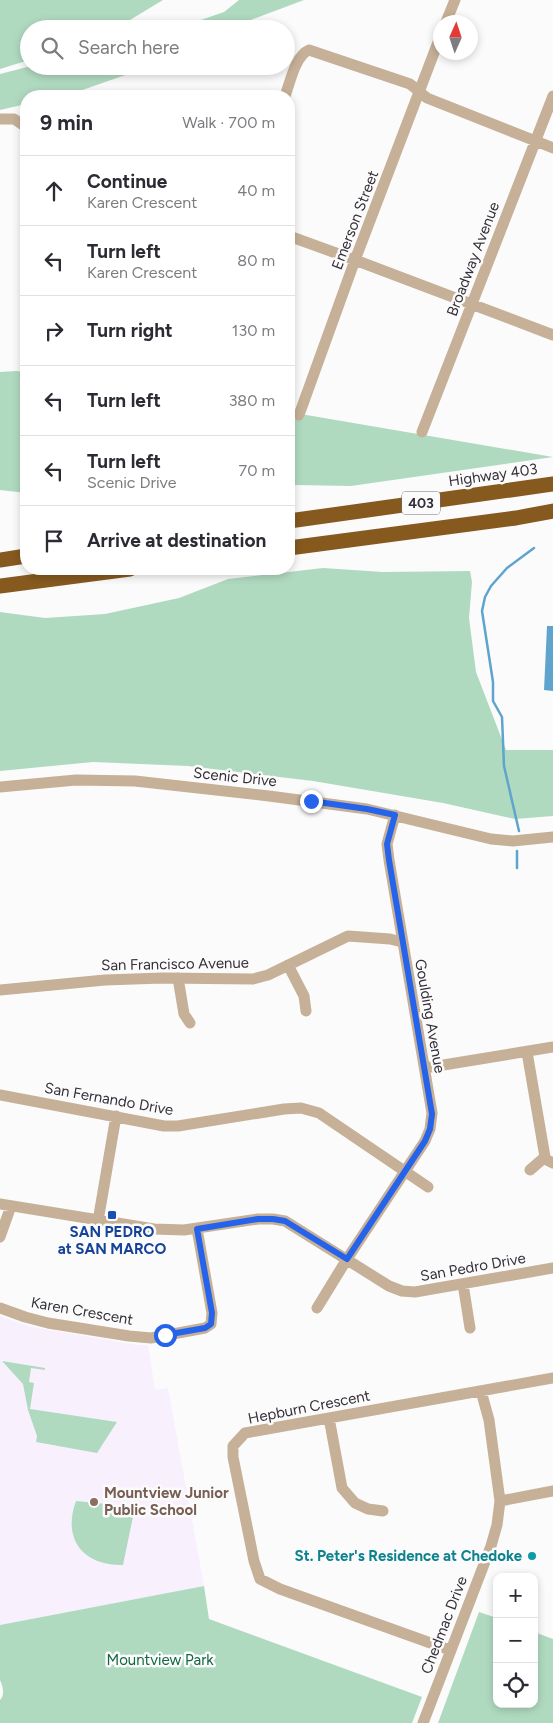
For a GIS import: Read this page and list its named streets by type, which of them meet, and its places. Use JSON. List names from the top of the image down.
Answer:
{
  "streets": {
    "highway": ["Highway 403", "403"],
    "street": [
      "Emerson Street",
      "Broadway Avenue",
      "Scenic Drive",
      "San Francisco Avenue",
      "Goulding Avenue",
      "San Fernando Drive",
      "San Pedro Drive",
      "Karen Crescent",
      "Hepburn Crescent",
      "Chedmac Drive"
    ]
  },
  "crossings": [
    ["Scenic Drive", "Goulding Avenue"],
    ["San Francisco Avenue", "Goulding Avenue"],
    ["Goulding Avenue", "San Fernando Drive"],
    ["Goulding Avenue", "San Pedro Drive"],
    ["San Pedro Drive", "Karen Crescent"],
    ["Hepburn Crescent", "Chedmac Drive"]
  ],
  "parks": ["Mountview Park"],
  "places": {
    "transit": ["SAN PEDRO at SAN MARCO"],
    "other": ["Mountview Junior Public School", "St. Peter's Residence at Chedoke"]
  },
  "north": "top",
  "page": {
    "search": "Search here",
    "heading": ["9 min", "Walk · 700 m"],
    "list": [
      ["Continue", "Karen Crescent", "40 m"],
      ["Turn left", "Karen Crescent", "80 m"],
      ["Turn right", "130 m"],
      ["Turn left", "380 m"],
      ["Turn left", "Scenic Drive", "70 m"],
      "Arrive at destination"
    ],
    "map_buttons": ["+", "−"]
  }
}
